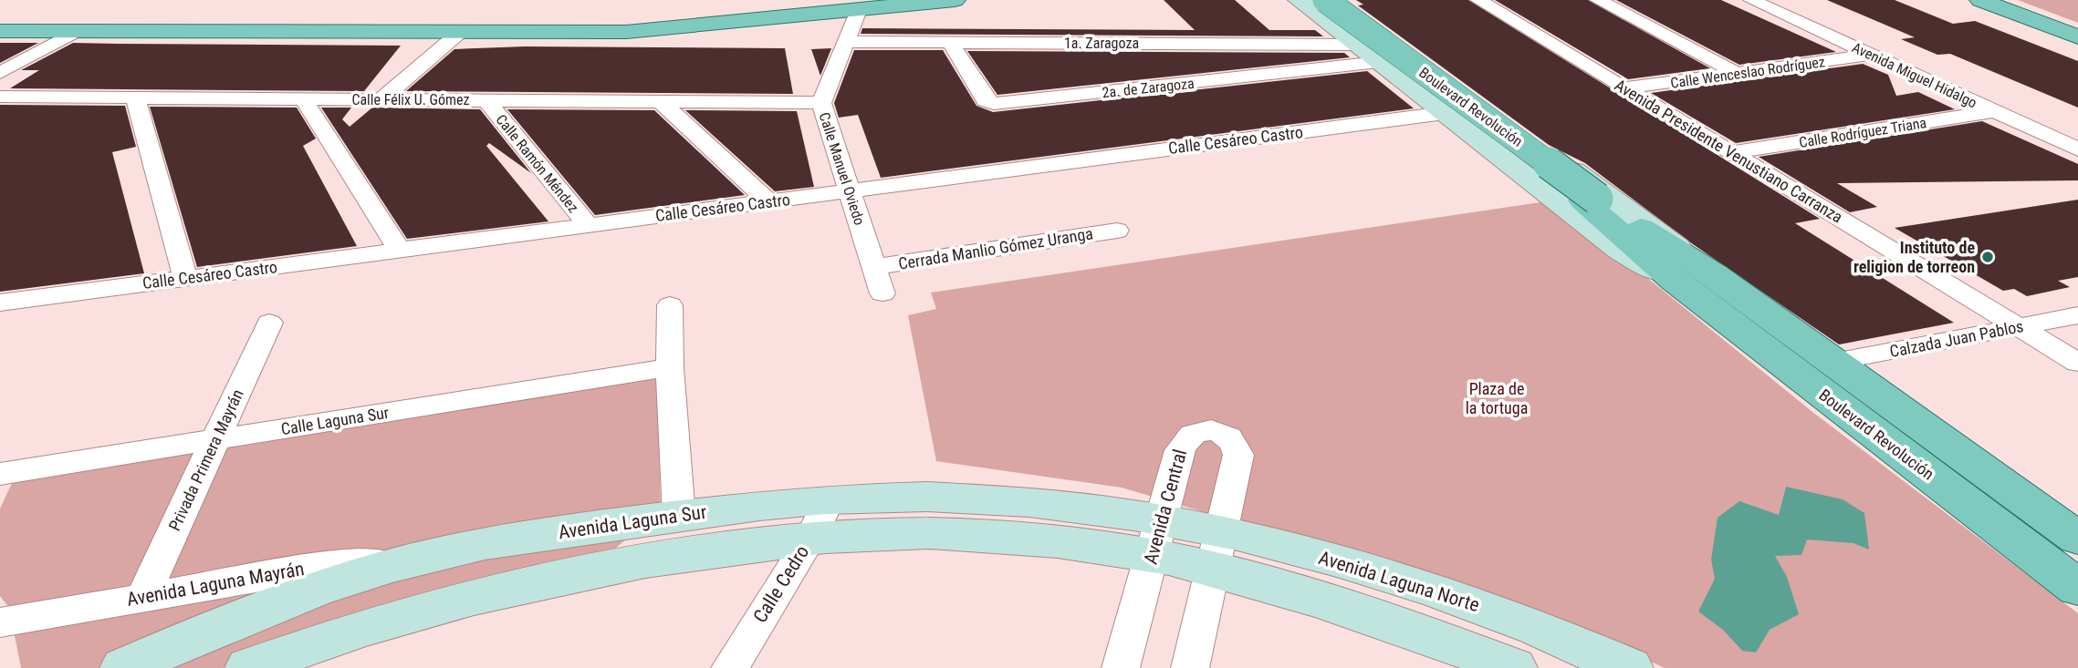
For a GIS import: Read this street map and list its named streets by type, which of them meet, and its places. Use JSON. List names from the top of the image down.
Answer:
{
  "streets": {
    "main road": ["Boulevard Revolución"],
    "street": [
      "1a. Zaragoza",
      "Calle Wenceslao Rodríguez",
      "Avenida Miguel Hidalgo",
      "2a. de Zaragoza",
      "Calle Félix U. Gómez",
      "Calle Rodríguez Triana",
      "Calle Cesáreo Castro",
      "Avenida Presidente Venustiano Carranza",
      "Calle Ramón Méndez",
      "Calle Manuel Oviedo",
      "Cerrada Manlio Gómez Uranga",
      "Calzada Juan Pablos",
      "Calle Laguna Sur",
      "Privada Primera Mayrán",
      "Avenida Central",
      "Avenida Laguna Sur",
      "Avenida Laguna Norte",
      "Avenida Laguna Mayrán",
      "Calle Cedro"
    ]
  },
  "crossings": [
    ["1a. Zaragoza", "2a. de Zaragoza"],
    ["1a. Zaragoza", "Boulevard Revolución"],
    ["1a. Zaragoza", "Calle Manuel Oviedo"],
    ["Calle Wenceslao Rodríguez", "Avenida Miguel Hidalgo"],
    ["Calle Wenceslao Rodríguez", "Avenida Presidente Venustiano Carranza"],
    ["Avenida Miguel Hidalgo", "Calle Rodríguez Triana"],
    ["2a. de Zaragoza", "Boulevard Revolución"],
    ["Calle Félix U. Gómez", "Calle Ramón Méndez"],
    ["Calle Félix U. Gómez", "Calle Manuel Oviedo"],
    ["Boulevard Revolución", "Calle Cesáreo Castro"],
    ["Boulevard Revolución", "Calzada Juan Pablos"],
    ["Calle Rodríguez Triana", "Avenida Presidente Venustiano Carranza"],
    ["Calle Cesáreo Castro", "Calle Ramón Méndez"],
    ["Calle Cesáreo Castro", "Calle Manuel Oviedo"],
    ["Avenida Presidente Venustiano Carranza", "Calzada Juan Pablos"],
    ["Calle Manuel Oviedo", "Cerrada Manlio Gómez Uranga"],
    ["Calle Laguna Sur", "Privada Primera Mayrán"],
    ["Privada Primera Mayrán", "Avenida Laguna Mayrán"],
    ["Avenida Central", "Avenida Laguna Sur"],
    ["Avenida Central", "Avenida Laguna Norte"],
    ["Avenida Laguna Sur", "Avenida Laguna Norte"],
    ["Avenida Laguna Sur", "Avenida Laguna Mayrán"],
    ["Avenida Laguna Sur", "Calle Cedro"]
  ],
  "parks": ["Plaza de la tortuga"],
  "places": ["Instituto de religion de torreon"]
}
